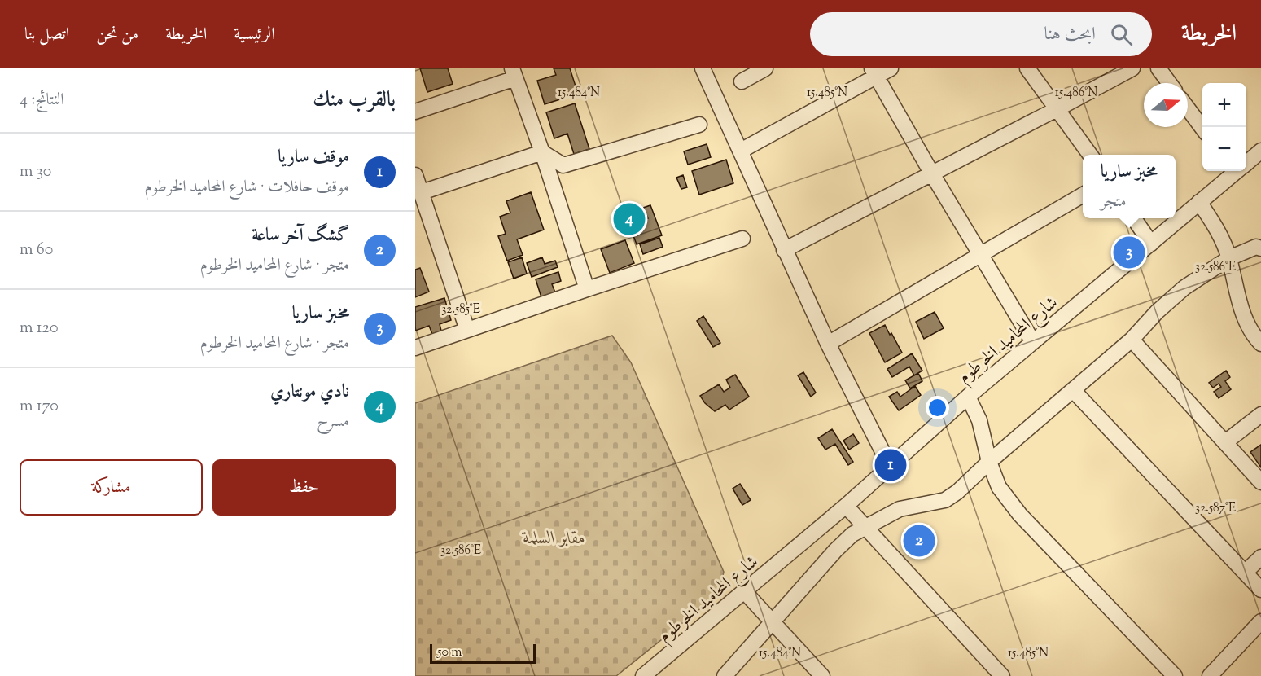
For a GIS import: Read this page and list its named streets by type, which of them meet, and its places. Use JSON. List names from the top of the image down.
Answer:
{
  "streets": {
    "street": ["شارع المحاميد الخرطوم"]
  },
  "parks": ["مقابر السلمة"],
  "scale_bar": "50 m",
  "north": "right",
  "page": {
    "header": "الخريطة",
    "search": "ابحث هنا",
    "nav": [
      "الرئيسية",
      "الخريطة",
      "من نحن",
      "اتصل بنا"
    ],
    "heading": ["بالقرب منك", "النتائج: 4"],
    "map_buttons": ["+", "−"],
    "list": [
      {
        "mark": "1",
        "name": "موقف ساريا",
        "note": "موقف حافلات · شارع المحاميد الخرطوم",
        "value": "30 m"
      },
      {
        "mark": "2",
        "name": "گشگ آخر ساعة",
        "note": "متجر · شارع المحاميد الخرطوم",
        "value": "60 m"
      },
      {
        "mark": "3",
        "name": "مخبز ساريا",
        "note": "متجر · شارع المحاميد الخرطوم",
        "value": "120 m"
      },
      {
        "mark": "4",
        "name": "نادي مونتاري",
        "note": "مسرح",
        "value": "170 m"
      }
    ],
    "popup": ["مخبز ساريا", "متجر"],
    "pins": [
      "4",
      "3",
      "1",
      "2"
    ],
    "buttons": ["حفظ", "مشاركة"],
    "scale": "50 m"
  },
  "coordinates": [
    "15.484°N",
    "15.485°N",
    "15.486°N",
    "32.586°E",
    "32.585°E",
    "32.587°E"
  ]
}
